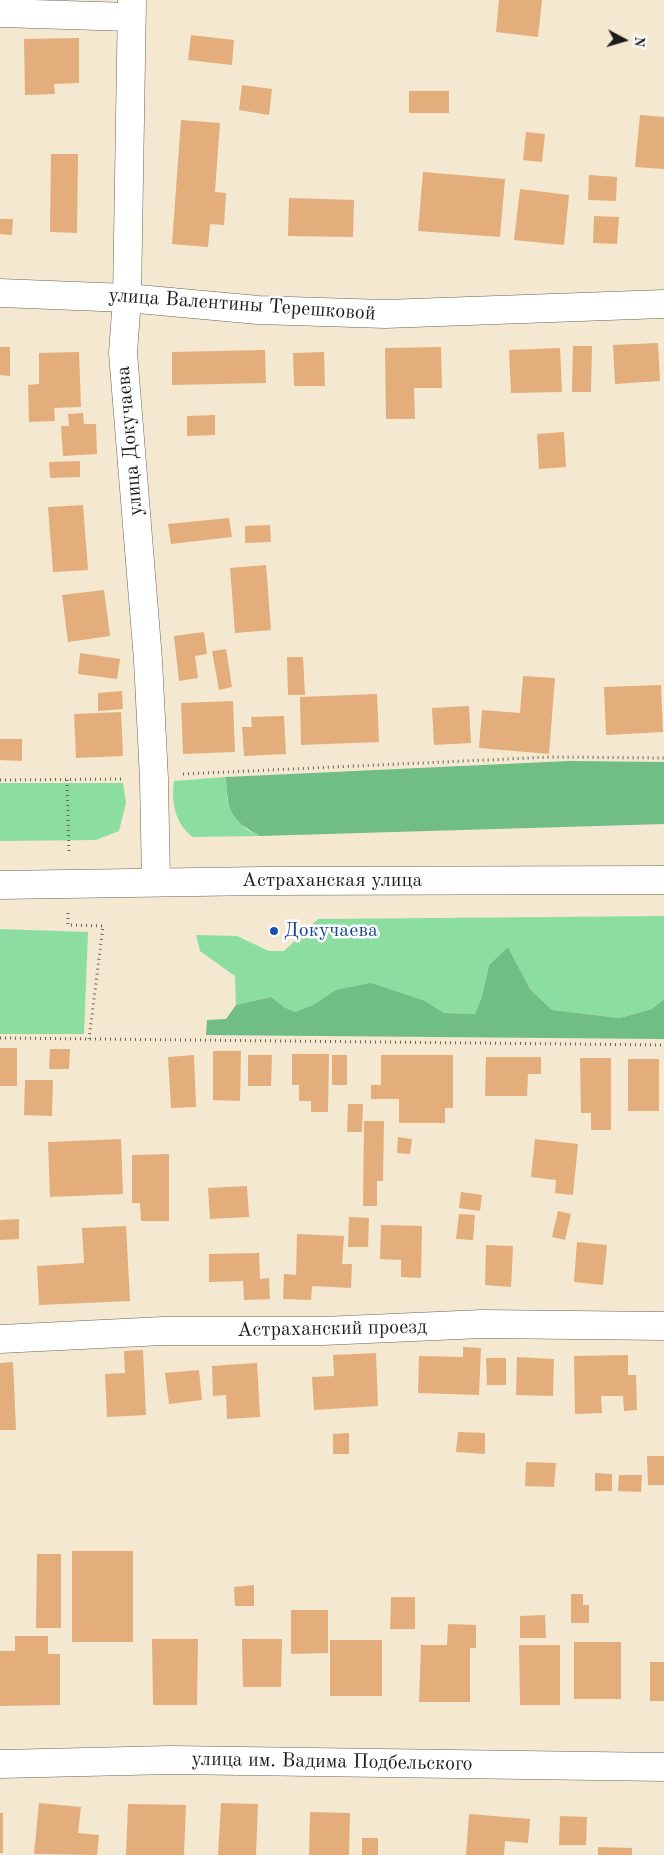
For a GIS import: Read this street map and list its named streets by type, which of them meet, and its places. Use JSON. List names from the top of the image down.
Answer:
{
  "streets": {
    "street": [
      "улица Валентины Терешковой",
      "улица Докучаева",
      "Астраханская улица",
      "Астраханский проезд",
      "улица им. Вадима Подбельского"
    ]
  },
  "crossings": [
    ["улица Валентины Терешковой", "улица Докучаева"],
    ["улица Докучаева", "Астраханская улица"]
  ],
  "places": ["Докучаева"],
  "north": "right"
}
